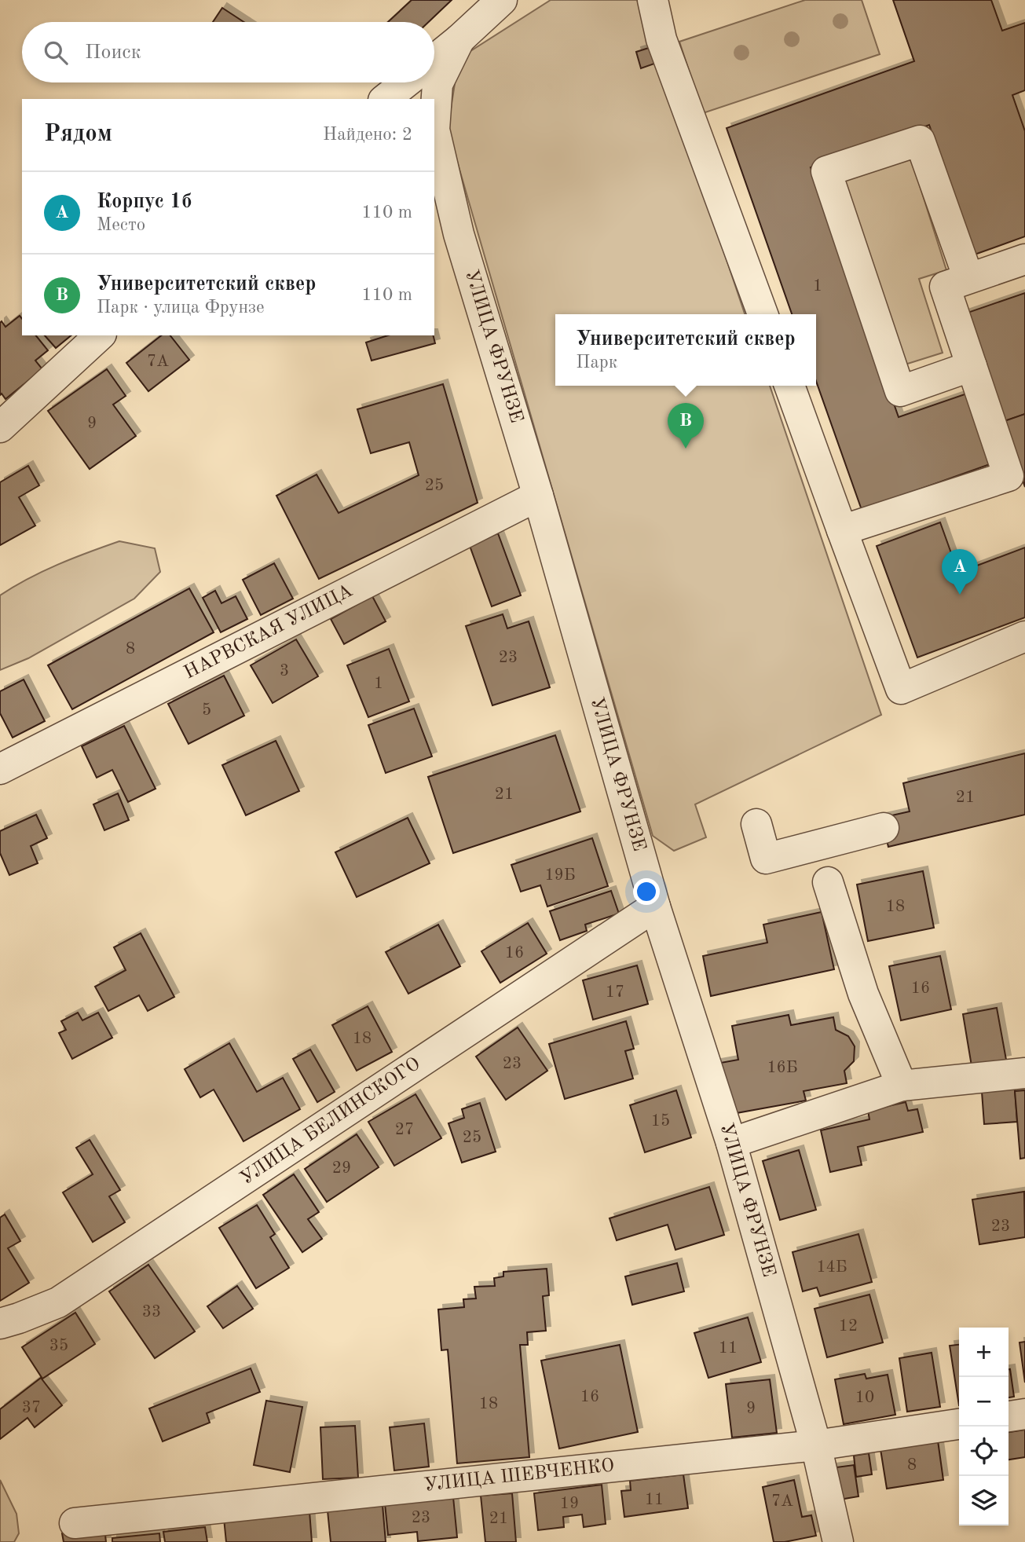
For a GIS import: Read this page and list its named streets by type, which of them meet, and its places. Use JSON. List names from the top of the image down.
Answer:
{
  "streets": {
    "street": [
      "УЛИЦА ФРУНЗЕ",
      "НАРВСКАЯ УЛИЦА",
      "УЛИЦА БЕЛИНСКОГО",
      "УЛИЦА ШЕВЧЕНКО"
    ]
  },
  "crossings": [
    ["УЛИЦА ФРУНЗЕ", "НАРВСКАЯ УЛИЦА"],
    ["УЛИЦА ФРУНЗЕ", "УЛИЦА БЕЛИНСКОГО"],
    ["УЛИЦА ФРУНЗЕ", "УЛИЦА ШЕВЧЕНКО"]
  ],
  "house_numbers": [
    "1",
    "7А",
    "9",
    "25",
    "8",
    "23",
    "3",
    "1",
    "5",
    "21",
    "21",
    "19Б",
    "18",
    "16",
    "16",
    "17",
    "18",
    "23",
    "16Б",
    "15",
    "27",
    "25",
    "29",
    "23",
    "14Б",
    "33",
    "12",
    "35",
    "11",
    "16",
    "10",
    "18",
    "37",
    "9",
    "8",
    "11",
    "7А",
    "19",
    "23",
    "21"
  ],
  "page": {
    "search": "Поиск",
    "heading": ["Рядом", "Найдено: 2"],
    "list": [
      {
        "mark": "A",
        "name": "Корпус 1б",
        "note": "Место",
        "value": "110 m"
      },
      {
        "mark": "B",
        "name": "Университетский сквер",
        "note": "Парк · улица Фрунзе",
        "value": "110 m"
      }
    ],
    "popup": ["Университетский сквер", "Парк"],
    "pins": ["B", "A"],
    "map_buttons": ["+", "−"]
  }
}
